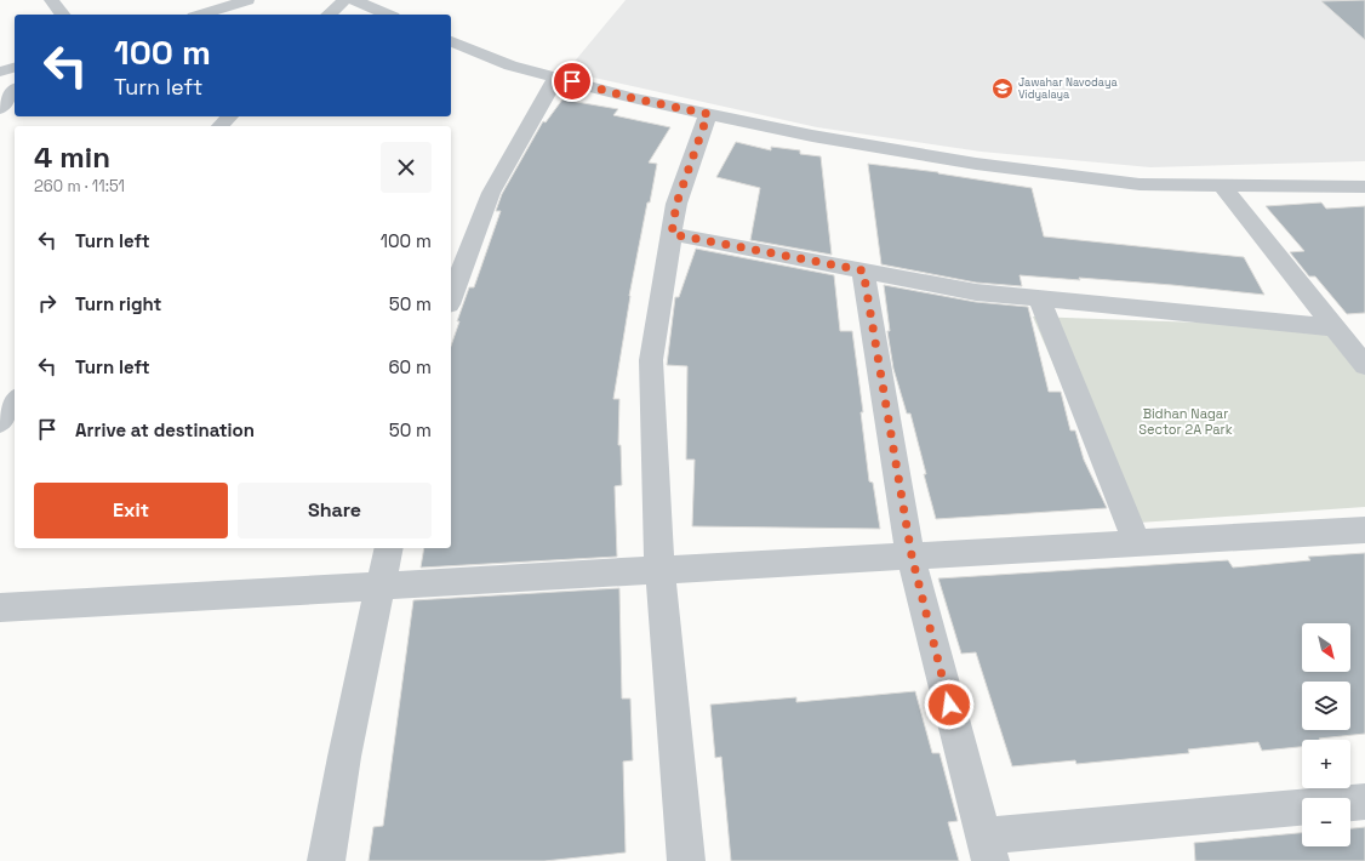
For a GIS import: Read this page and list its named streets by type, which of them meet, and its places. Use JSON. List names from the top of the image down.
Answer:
{
  "parks": ["Bidhan Nagar Sector 2A Park"],
  "places": {
    "school or university": ["Jawahar Navodaya Vidyalaya"]
  },
  "north": "bottom right",
  "page": {
    "turn": ["100 m", "Turn left"],
    "heading": ["4 min", "260 m · 11:51"],
    "list": [
      {
        "name": "Turn left",
        "value": "100 m"
      },
      {
        "name": "Turn right",
        "value": "50 m"
      },
      {
        "name": "Turn left",
        "value": "60 m"
      },
      {
        "name": "Arrive at destination",
        "value": "50 m"
      }
    ],
    "buttons": ["Exit", "Share"],
    "map_buttons": ["+", "−"]
  }
}
